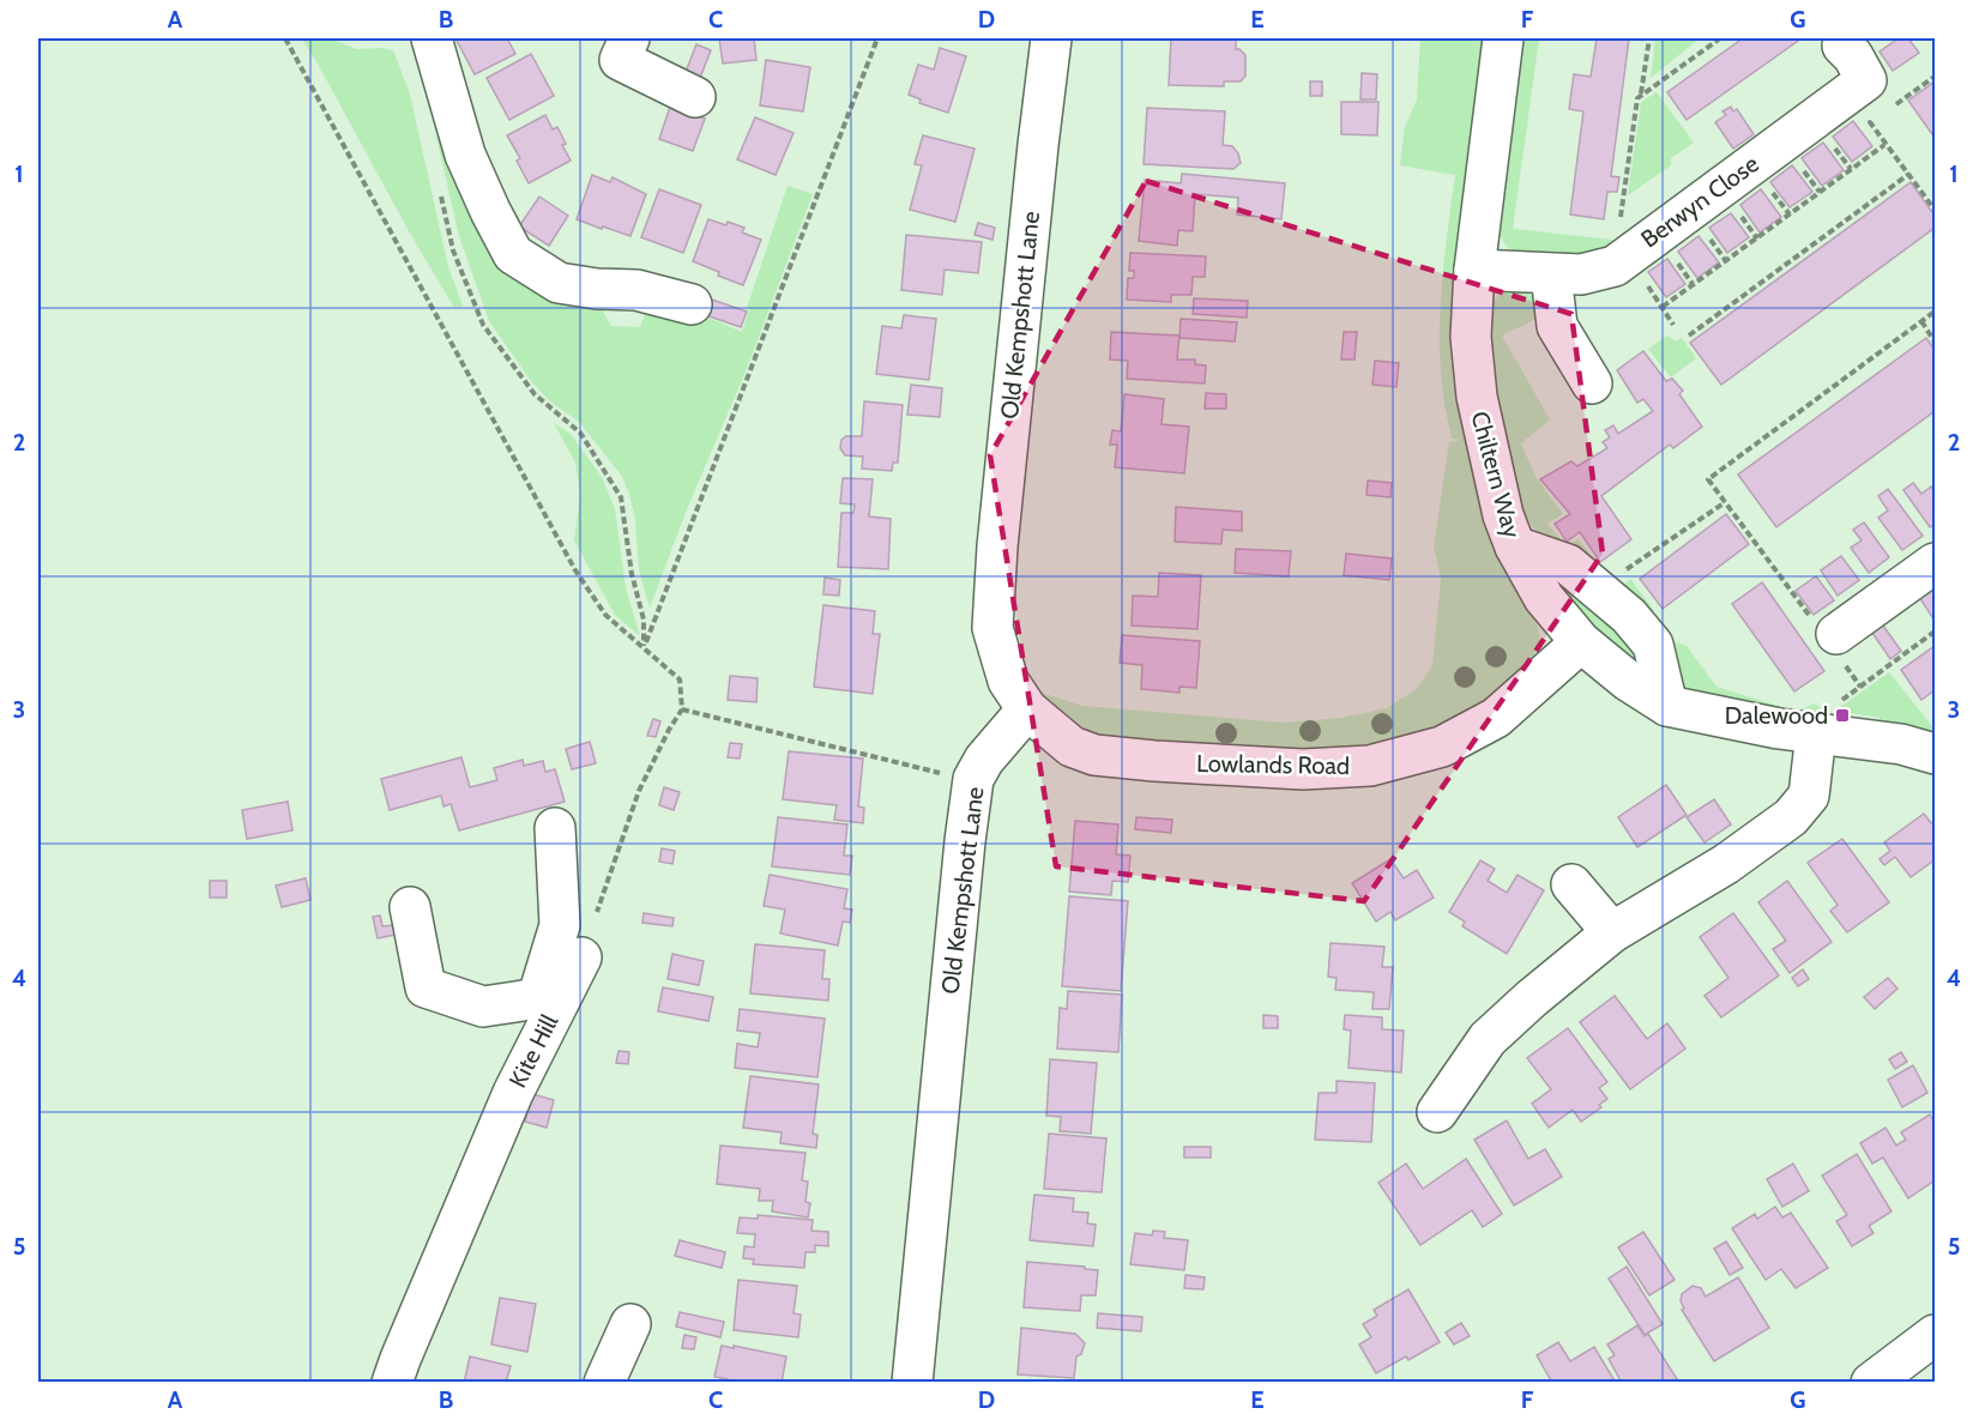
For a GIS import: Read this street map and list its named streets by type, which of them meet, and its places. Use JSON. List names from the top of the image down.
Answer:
{
  "streets": {
    "street": [
      "Berwyn Close",
      "Old Kempshott Lane",
      "Chiltern Way",
      "Lowlands Road",
      "Kite Hill"
    ]
  },
  "crossings": [
    ["Berwyn Close", "Chiltern Way"],
    ["Old Kempshott Lane", "Lowlands Road"],
    ["Chiltern Way", "Lowlands Road"]
  ],
  "places": {
    "transit": ["Dalewood"]
  },
  "grid": {
    "columns": [
      "A",
      "B",
      "C",
      "D",
      "E",
      "F",
      "G"
    ],
    "rows": [
      "1",
      "2",
      "3",
      "4",
      "5"
    ]
  }
}
